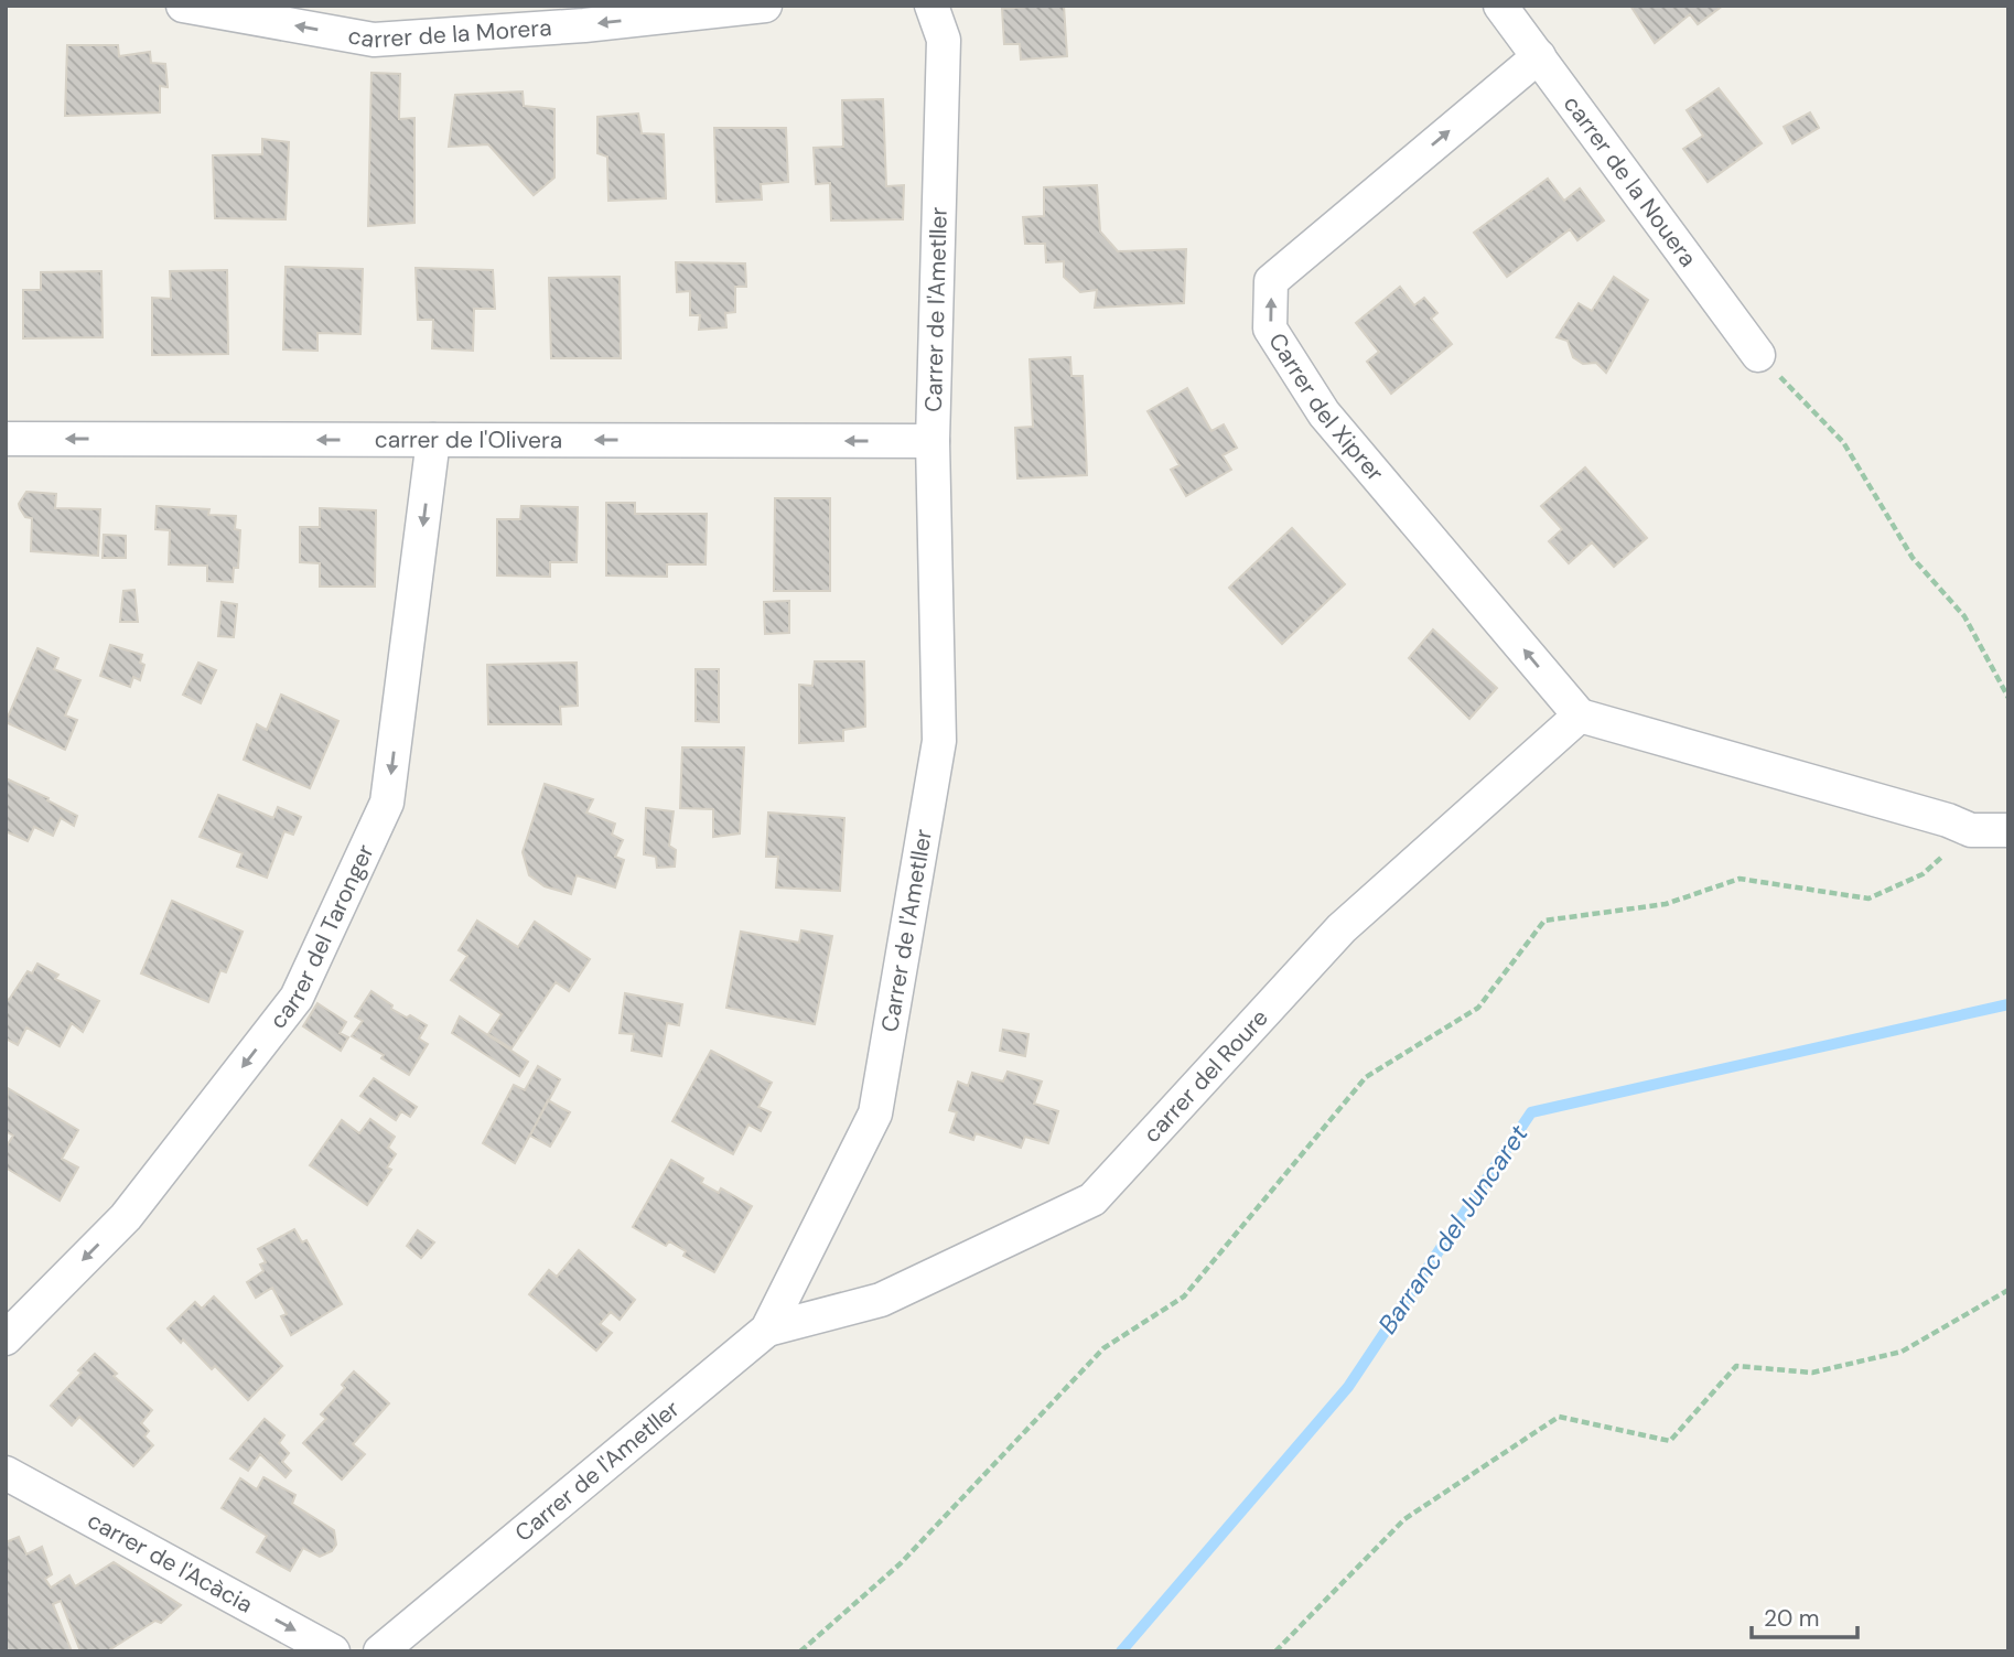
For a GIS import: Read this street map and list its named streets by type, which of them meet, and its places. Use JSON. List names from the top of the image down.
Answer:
{
  "streets": {
    "street": [
      "carrer de la Morera",
      "carrer de la Nouera",
      "Carrer de l'Ametller",
      "Carrer del Xiprer",
      "carrer de l'Olivera",
      "carrer del Taronger",
      "carrer del Roure",
      "carrer de l'Acàcia"
    ]
  },
  "crossings": [
    ["carrer de la Nouera", "Carrer del Xiprer"],
    ["Carrer de l'Ametller", "carrer de l'Olivera"],
    ["Carrer de l'Ametller", "carrer del Roure"],
    ["Carrer del Xiprer", "carrer del Roure"],
    ["carrer de l'Olivera", "carrer del Taronger"]
  ],
  "one_way": [
    "carrer de la Morera",
    "carrer de l'Olivera",
    "carrer del Taronger",
    "carrer de l'Acàcia"
  ],
  "water": ["Barranc del Juncaret"],
  "scale_bar": "20 m"
}
